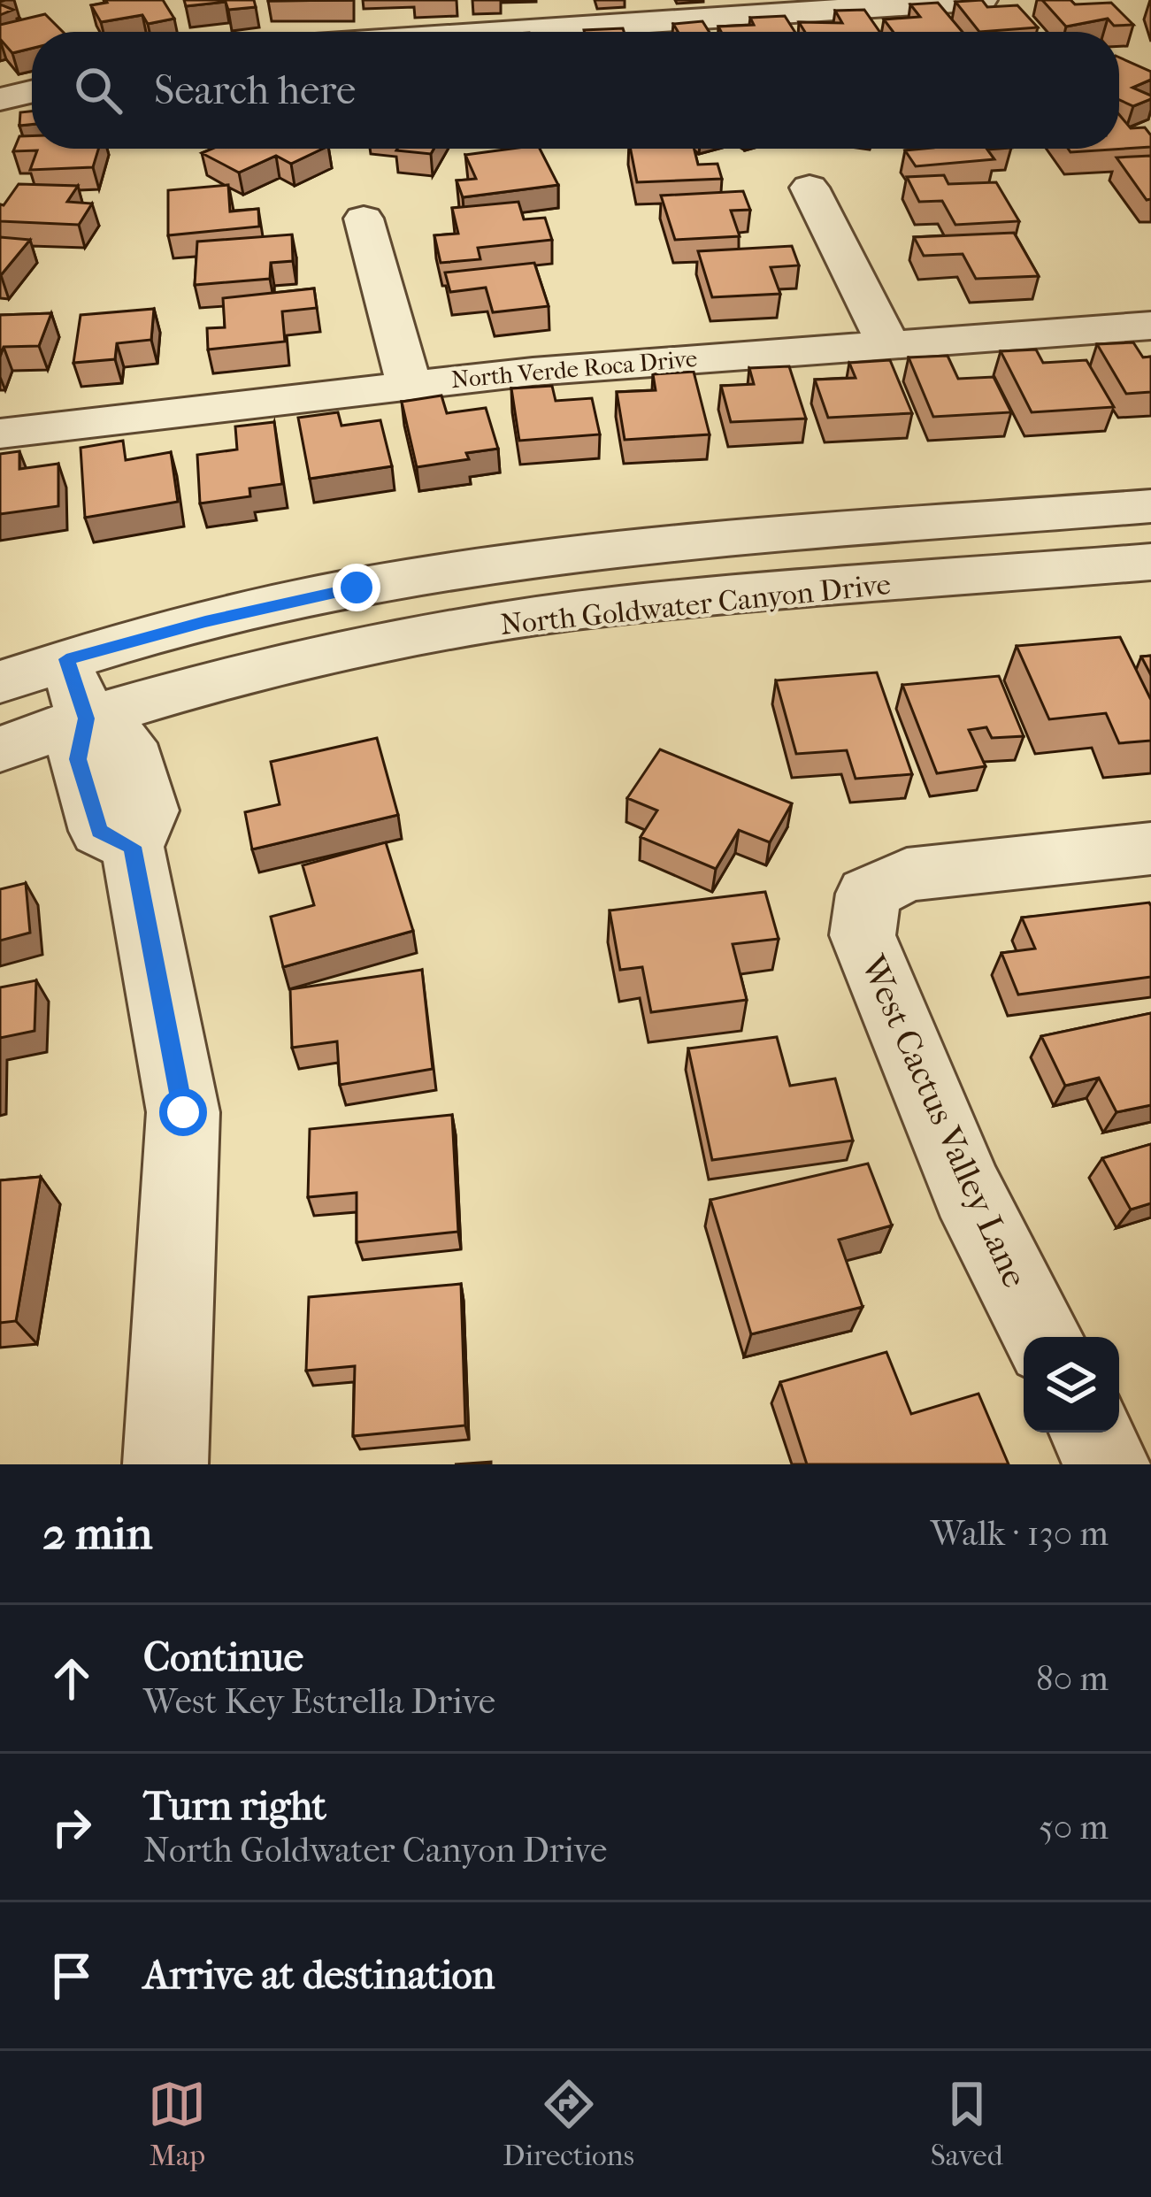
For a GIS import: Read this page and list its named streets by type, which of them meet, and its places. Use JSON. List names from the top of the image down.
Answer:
{
  "streets": {
    "street": ["North Verde Roca Drive", "North Goldwater Canyon Drive", "West Cactus Valley Lane"]
  },
  "page": {
    "search": "Search here",
    "heading": ["2 min", "Walk · 130 m"],
    "list": [
      ["Continue", "West Key Estrella Drive", "80 m"],
      ["Turn right", "North Goldwater Canyon Drive", "50 m"],
      "Arrive at destination"
    ],
    "nav": ["Map", "Directions", "Saved"]
  }
}
